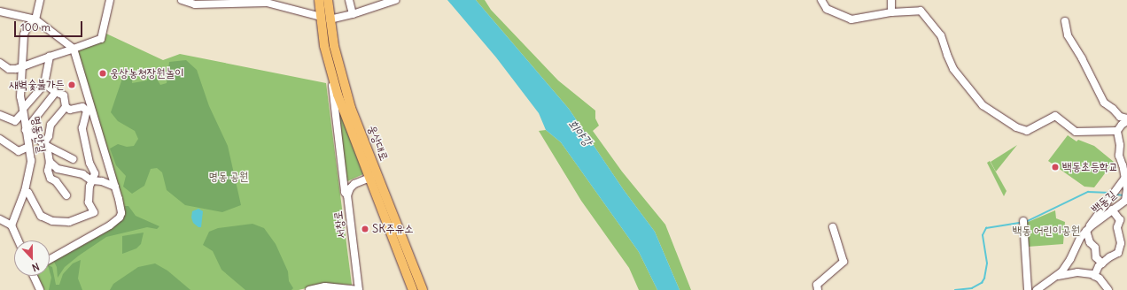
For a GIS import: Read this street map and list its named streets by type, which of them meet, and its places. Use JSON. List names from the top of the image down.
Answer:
{
  "streets": {
    "main road": ["웅상대로"],
    "street": ["명동안길", "백동길", "서창로"]
  },
  "water": ["회야강"],
  "parks": ["명동 공원", "백동 어린이공원"],
  "places": [
    "웅상농청장원놀이",
    "새벽숯불가든",
    "백동초등학교",
    "SK주유소"
  ],
  "scale_bar": "100 m",
  "north": "bottom"
}
